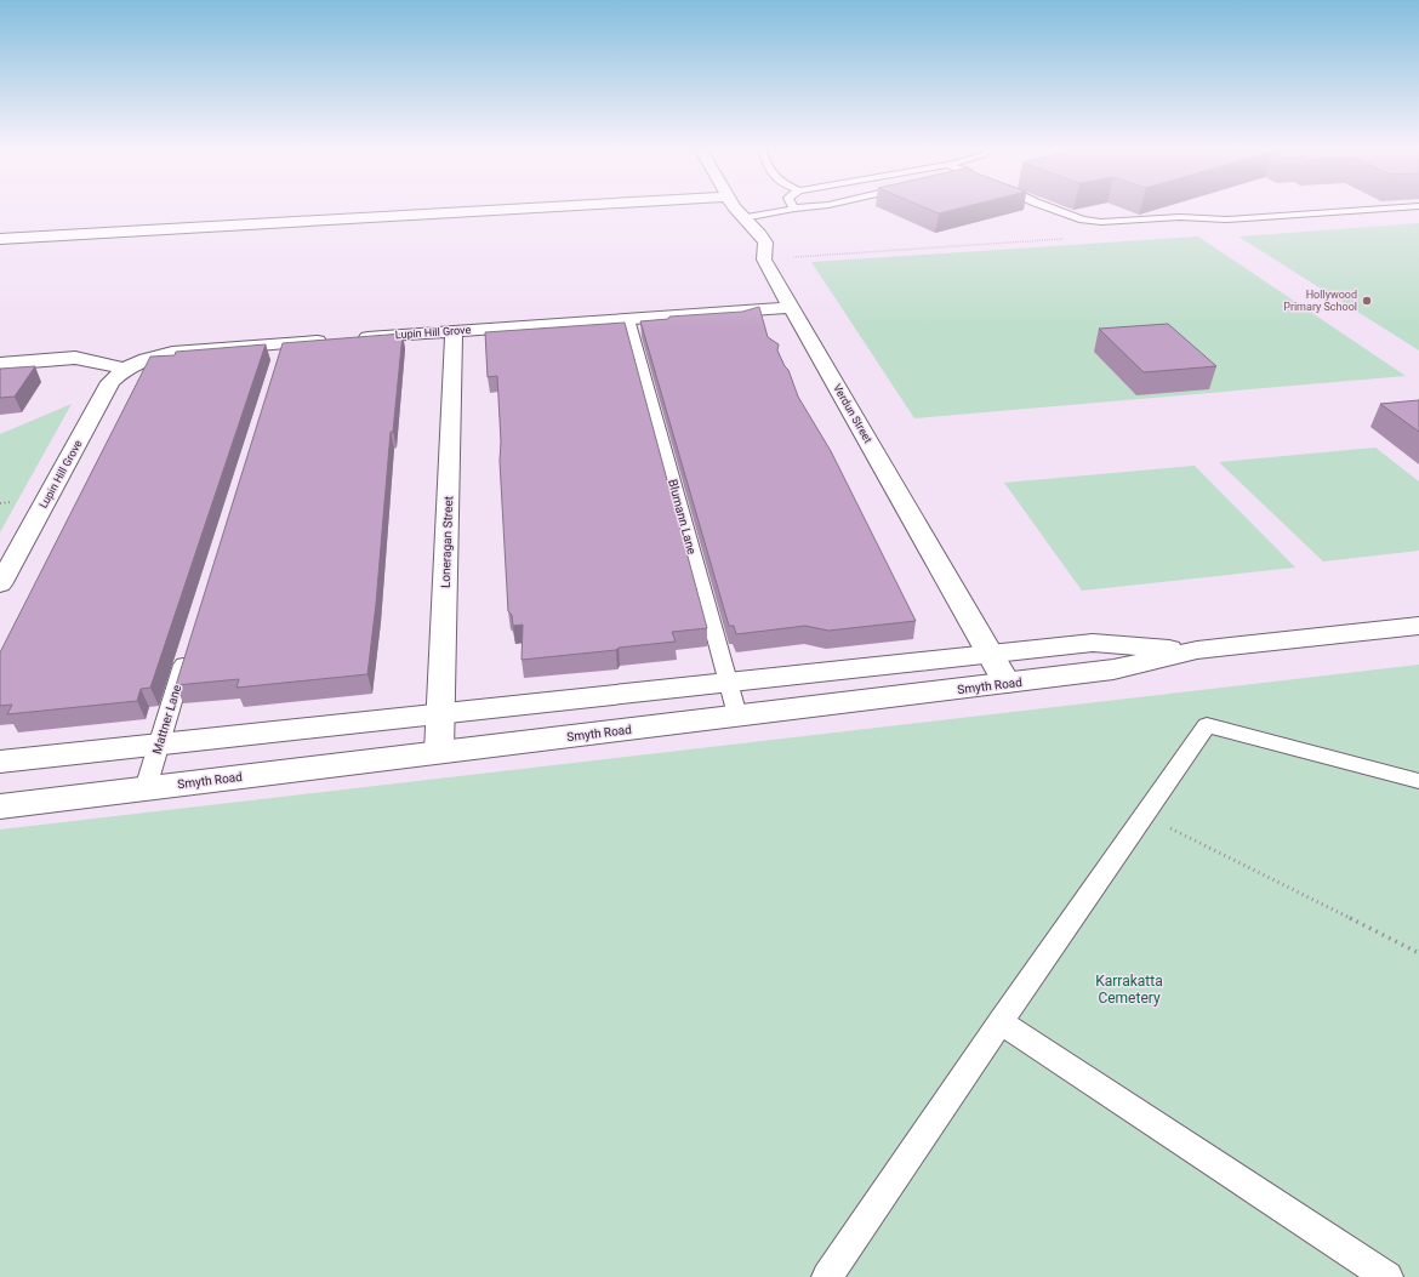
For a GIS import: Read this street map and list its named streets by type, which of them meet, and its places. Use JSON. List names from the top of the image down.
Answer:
{
  "streets": {
    "street": [
      "Lupin Hill Grove",
      "Verdun Street",
      "Loneragan Street",
      "Smyth Road"
    ],
    "lane": ["Blumann Lane", "Mattner Lane"]
  },
  "crossings": [
    ["Lupin Hill Grove", "Verdun Street"],
    ["Lupin Hill Grove", "Blumann Lane"],
    ["Lupin Hill Grove", "Loneragan Street"],
    ["Verdun Street", "Smyth Road"],
    ["Blumann Lane", "Smyth Road"],
    ["Loneragan Street", "Smyth Road"],
    ["Smyth Road", "Mattner Lane"]
  ],
  "parks": ["Karrakatta Cemetery"],
  "places": ["Hollywood Primary School"]
}
